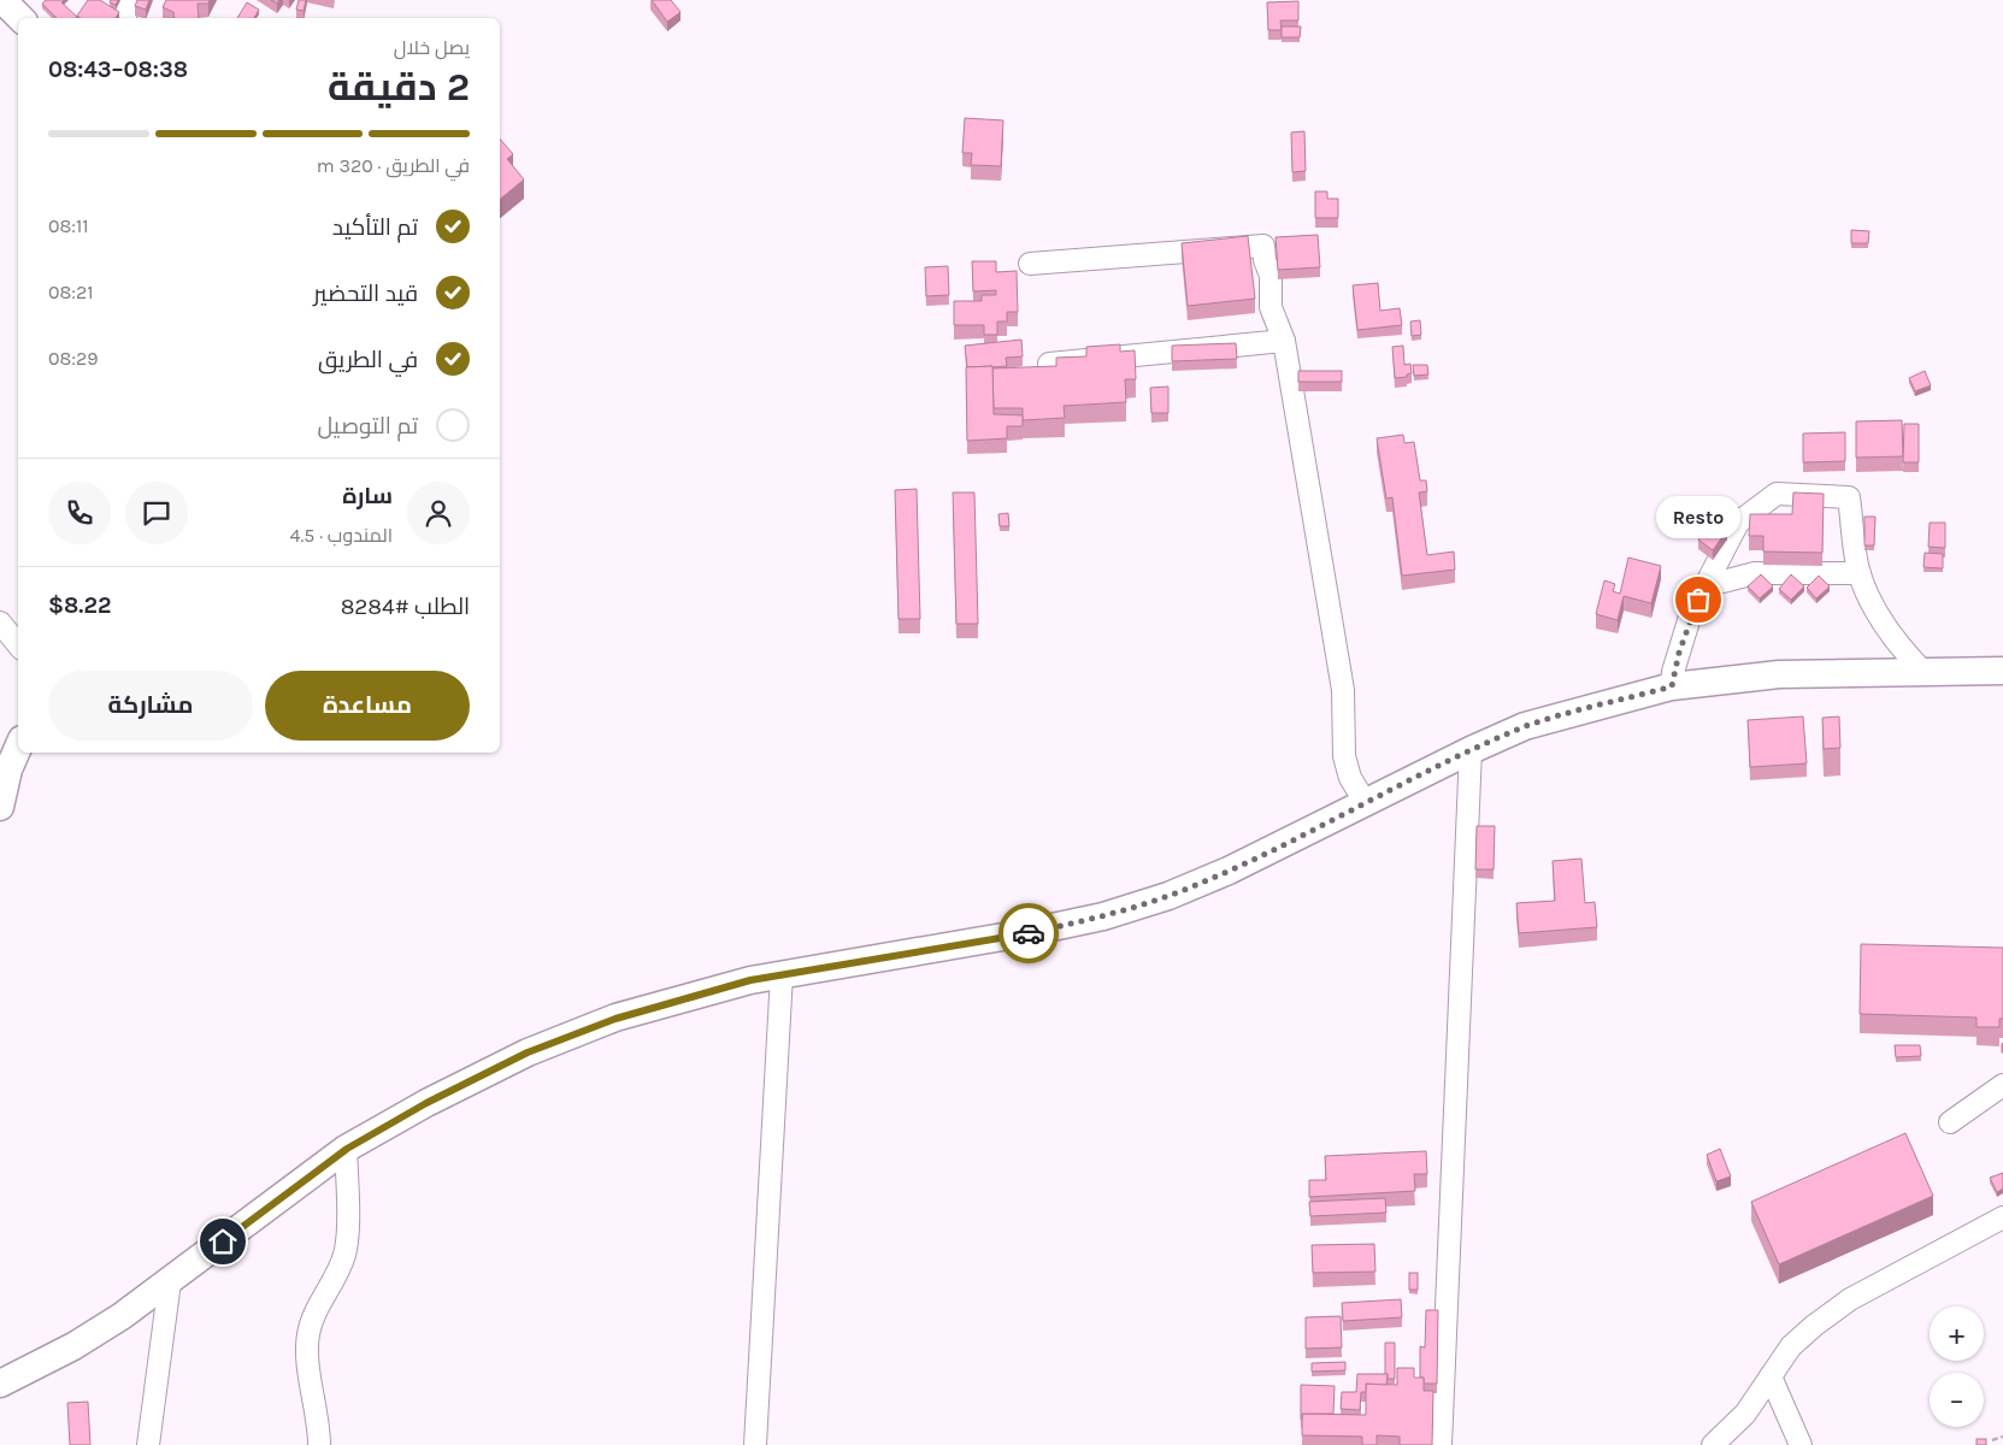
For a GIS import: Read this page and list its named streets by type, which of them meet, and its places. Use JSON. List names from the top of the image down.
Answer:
{
  "places": ["Resto"],
  "page": {
    "heading": ["2 دقيقة", "يصل خلال", "08:38–08:43"],
    "panel": [
      "سارة",
      "المندوب · 4.5",
      "الطلب #8284",
      "$8.22"
    ],
    "bar": "في الطريق · 320 m",
    "list": [
      ["تم التأكيد", "08:11"],
      ["قيد التحضير", "08:21"],
      ["في الطريق", "08:29"],
      "تم التوصيل"
    ],
    "bubble": "Resto",
    "buttons": ["مساعدة", "مشاركة"],
    "map_buttons": ["+", "−"]
  }
}
